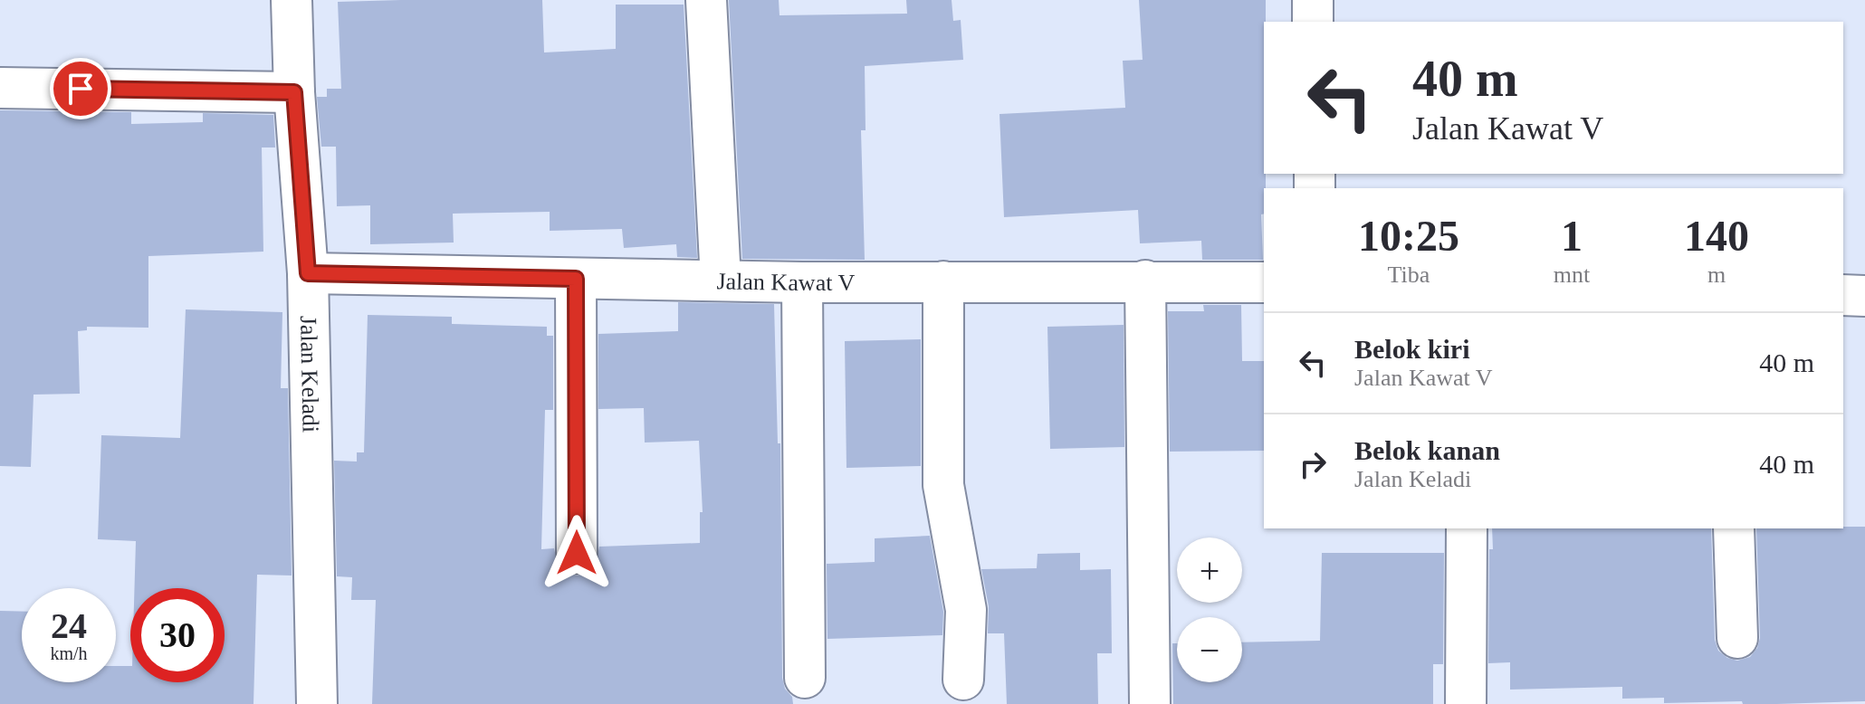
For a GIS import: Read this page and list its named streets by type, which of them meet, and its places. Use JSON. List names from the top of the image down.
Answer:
{
  "streets": {
    "street": ["Jalan Kawat V", "Jalan Keladi"]
  },
  "crossings": [
    ["Jalan Kawat V", "Jalan Keladi"]
  ],
  "page": {
    "turn": ["40 m", "Jalan Kawat V"],
    "eta": [
      "10:25",
      "Tiba",
      "1",
      "mnt",
      "140",
      "m"
    ],
    "list": [
      {
        "name": "Belok kiri",
        "note": "Jalan Kawat V",
        "value": "40 m"
      },
      {
        "name": "Belok kanan",
        "note": "Jalan Keladi",
        "value": "40 m"
      }
    ],
    "map_buttons": ["+", "−"],
    "speed": "24 km/h",
    "limit": "30"
  }
}
